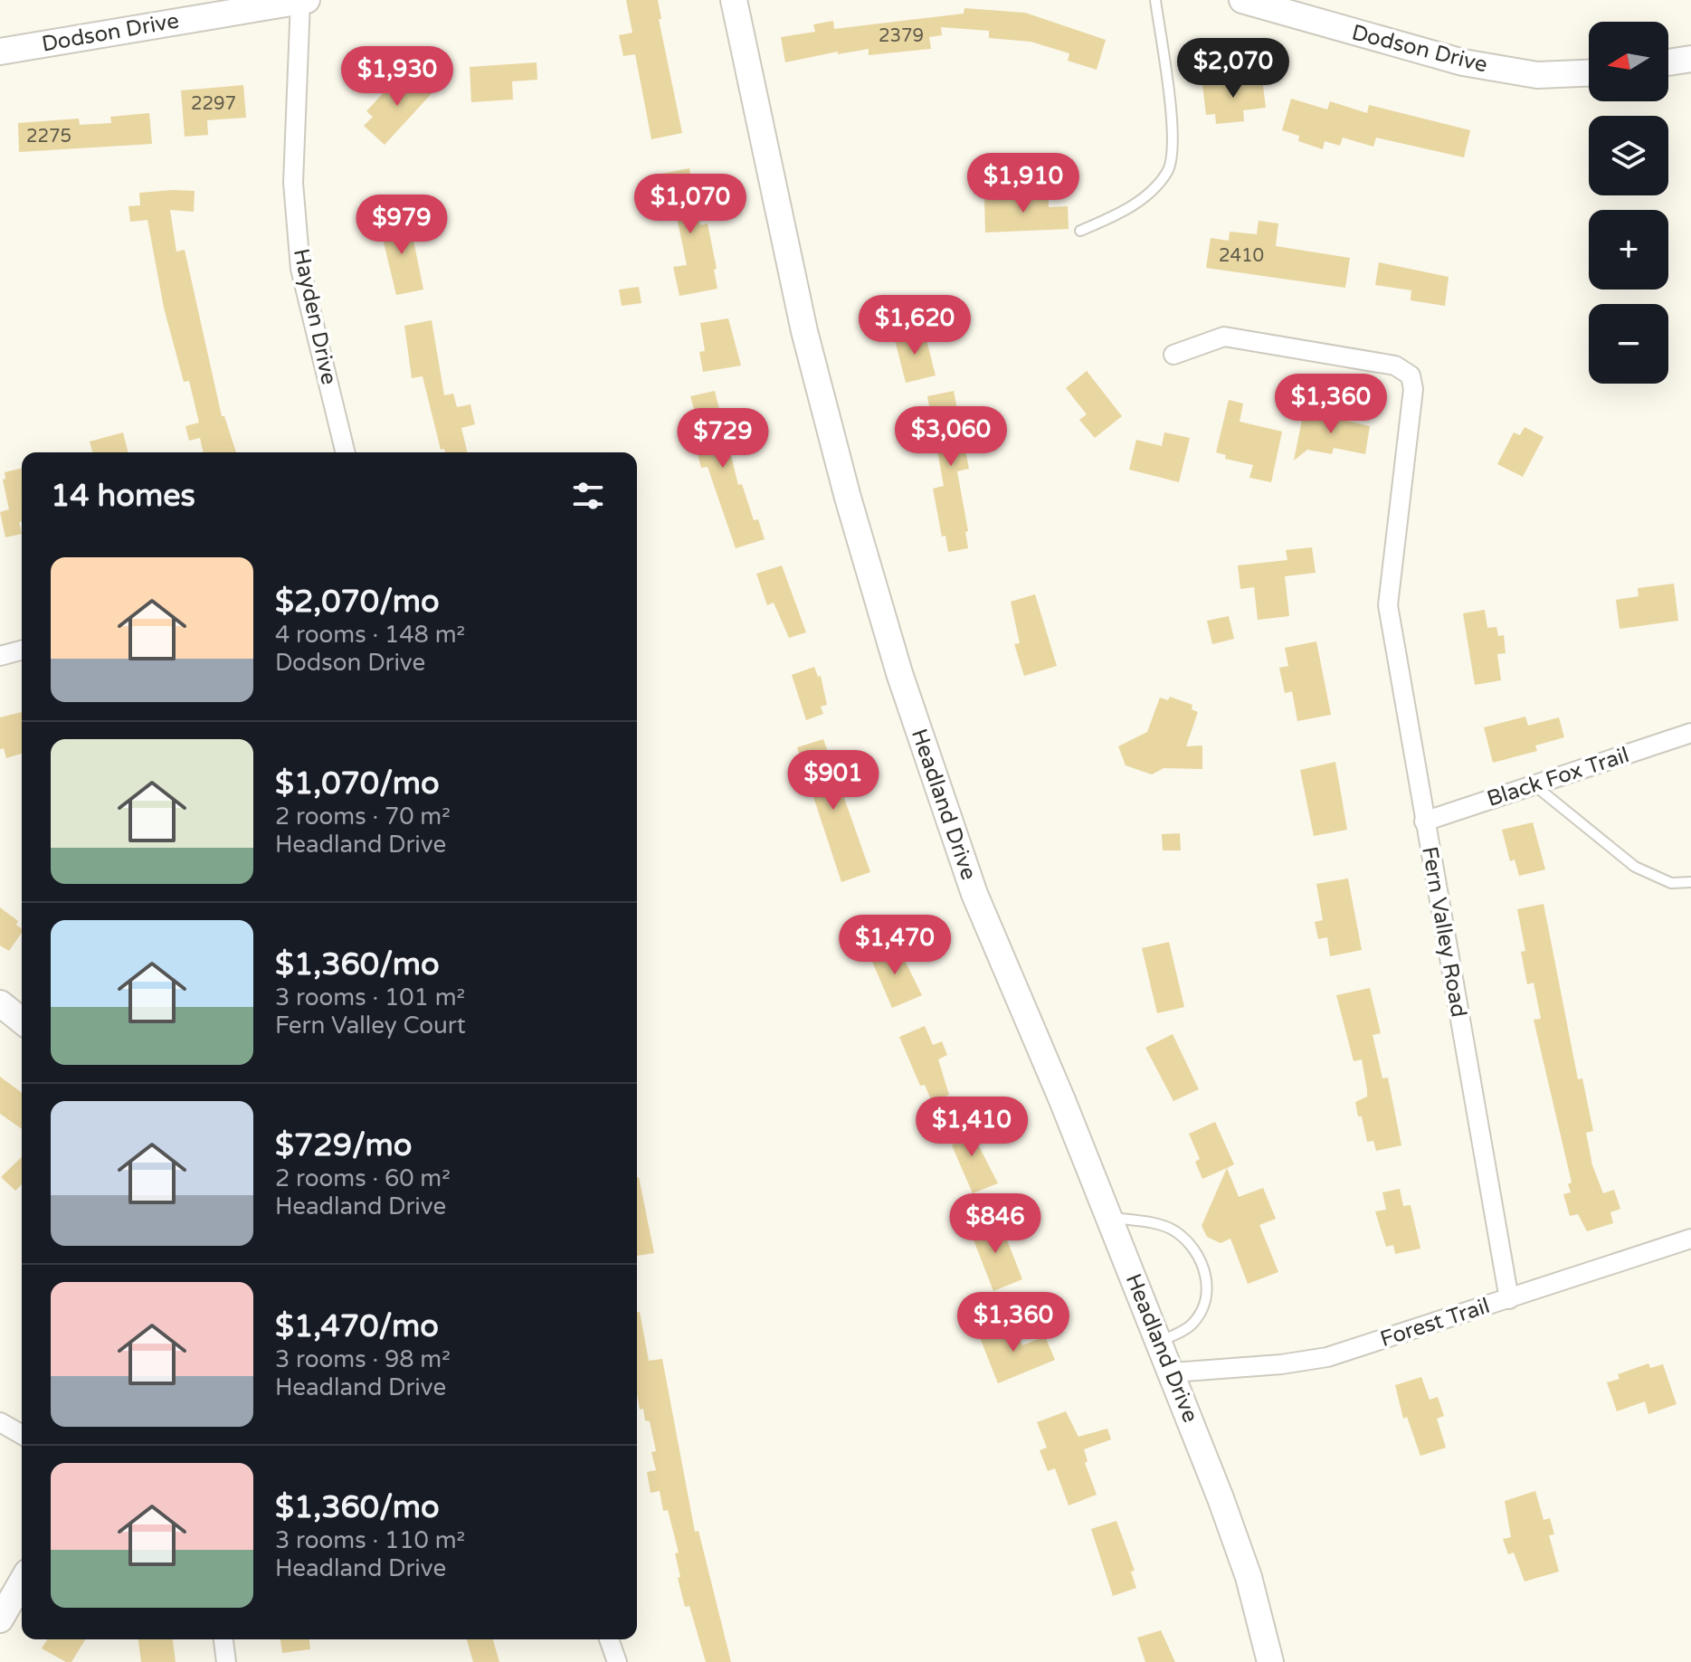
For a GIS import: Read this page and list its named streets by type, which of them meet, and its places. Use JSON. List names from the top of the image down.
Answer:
{
  "streets": {
    "main road": ["Dodson Drive", "Headland Drive"],
    "street": [
      "Hayden Drive",
      "Black Fox Trail",
      "Fern Valley Road",
      "Forest Trail"
    ]
  },
  "crossings": [
    ["Dodson Drive", "Hayden Drive"],
    ["Black Fox Trail", "Fern Valley Road"],
    ["Headland Drive", "Forest Trail"],
    ["Fern Valley Road", "Forest Trail"]
  ],
  "house_numbers": [
    "2379",
    "2297",
    "2275",
    "2410"
  ],
  "north": "left",
  "page": {
    "map_buttons": ["+", "−"],
    "price": [
      "$2,070",
      "$1,930",
      "$1,910",
      "$1,070",
      "$979",
      "$1,620",
      "$1,360",
      "$3,060",
      "$729",
      "$901",
      "$1,470",
      "$1,410",
      "$846",
      "$1,360"
    ],
    "heading": "14 homes",
    "list": [
      {
        "name": "$2,070/mo",
        "note": "4 rooms · 148 m² · Dodson Drive"
      },
      {
        "name": "$1,070/mo",
        "note": "2 rooms · 70 m² · Headland Drive"
      },
      {
        "name": "$1,360/mo",
        "note": "3 rooms · 101 m² · Fern Valley Court"
      },
      {
        "name": "$729/mo",
        "note": "2 rooms · 60 m² · Headland Drive"
      },
      {
        "name": "$1,470/mo",
        "note": "3 rooms · 98 m² · Headland Drive"
      },
      {
        "name": "$1,360/mo",
        "note": "3 rooms · 110 m² · Headland Drive"
      }
    ]
  }
}
